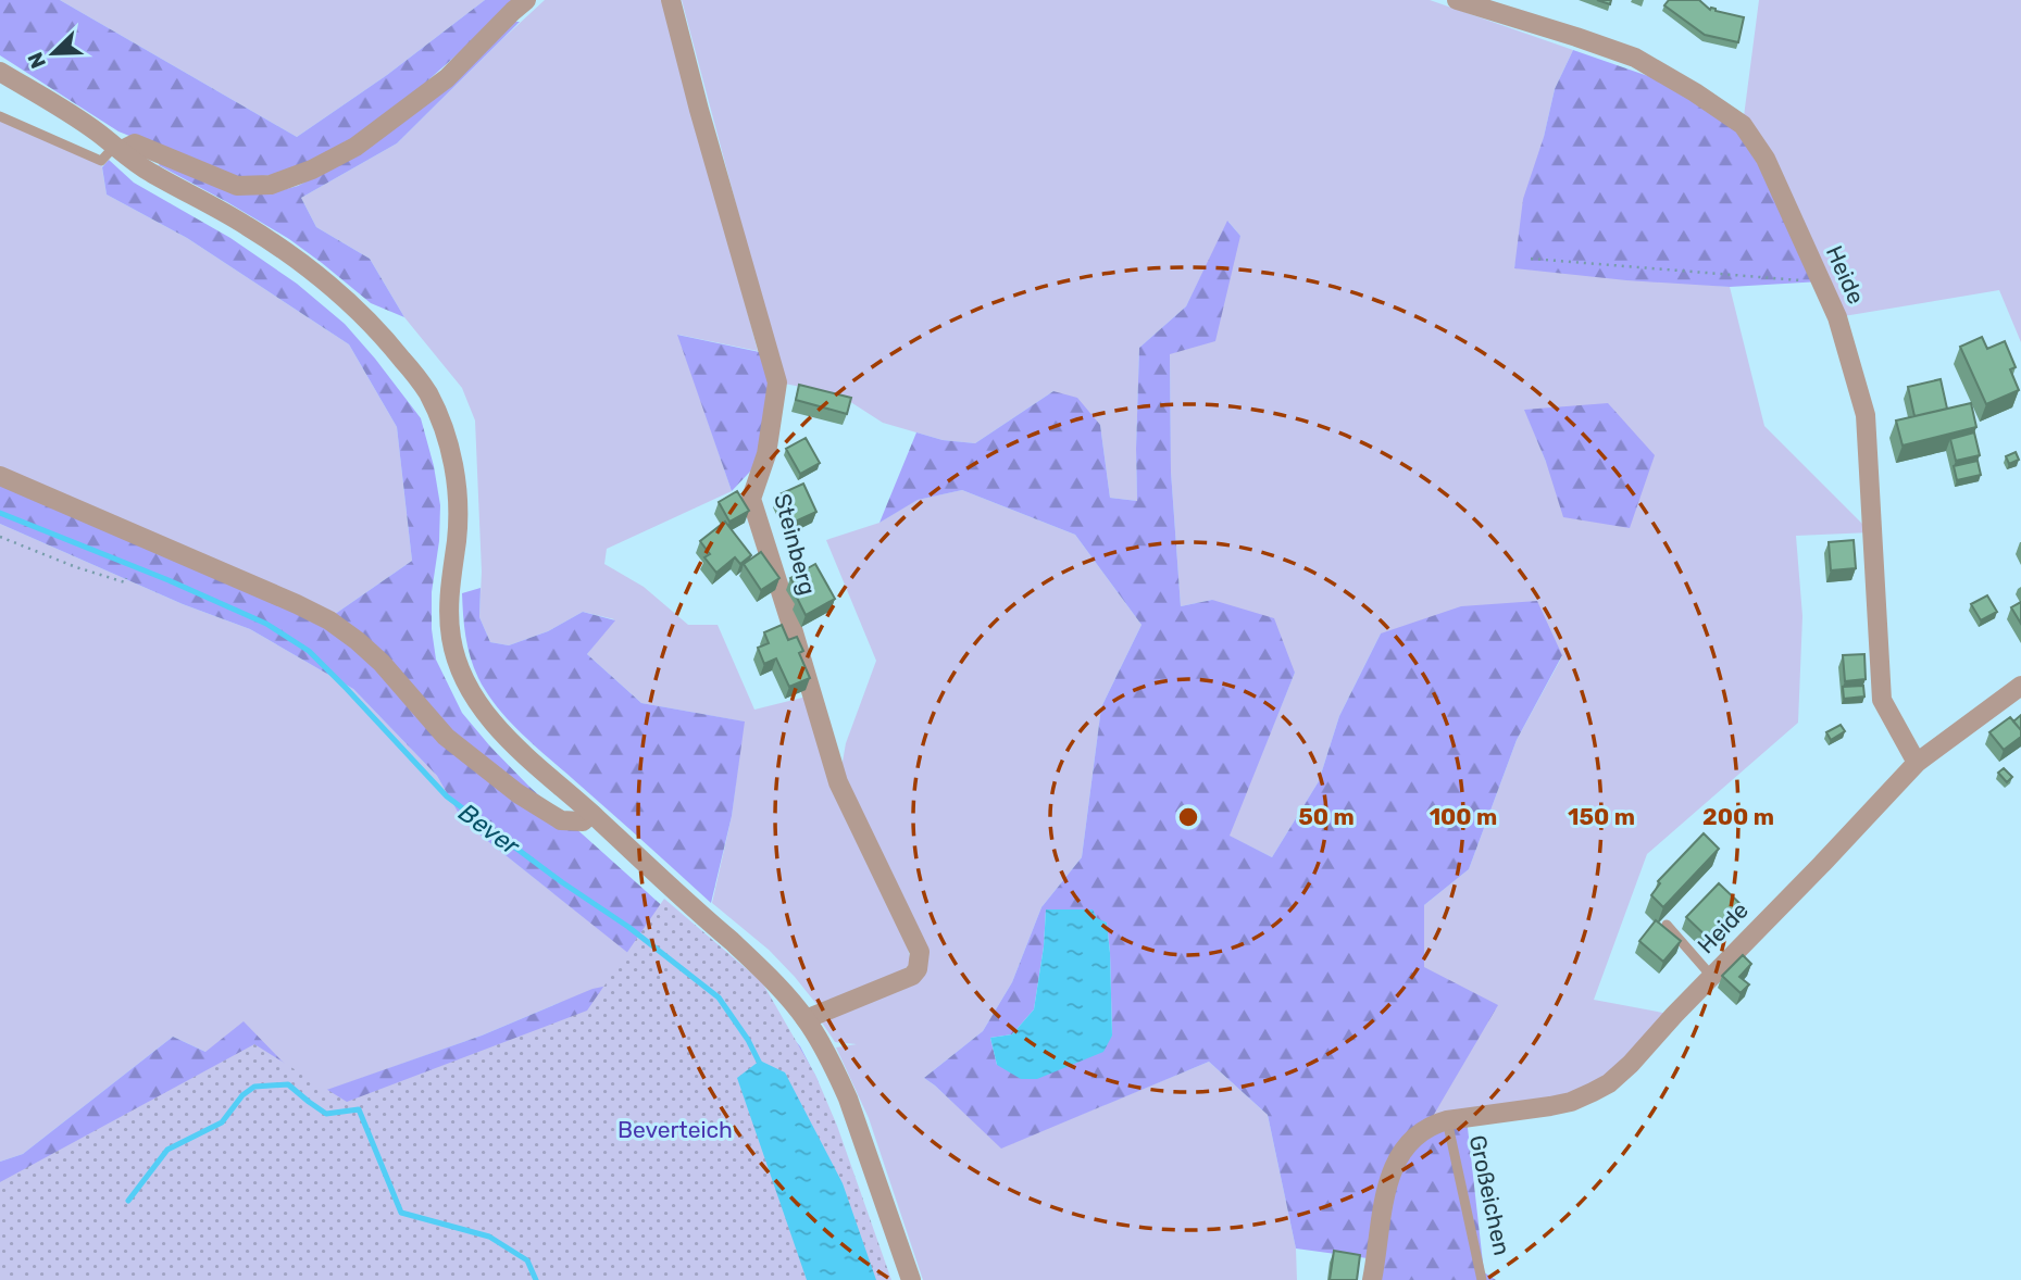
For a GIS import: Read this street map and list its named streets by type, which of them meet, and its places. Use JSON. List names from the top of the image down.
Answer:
{
  "streets": {
    "street": ["Heide", "Steinberg", "Großeichen"]
  },
  "crossings": [
    ["Heide", "Großeichen"]
  ],
  "water": ["Bever"],
  "parks": ["Beverteich"],
  "north": "bottom left",
  "rings": [
    "50 m",
    "100 m",
    "150 m",
    "200 m"
  ]
}
